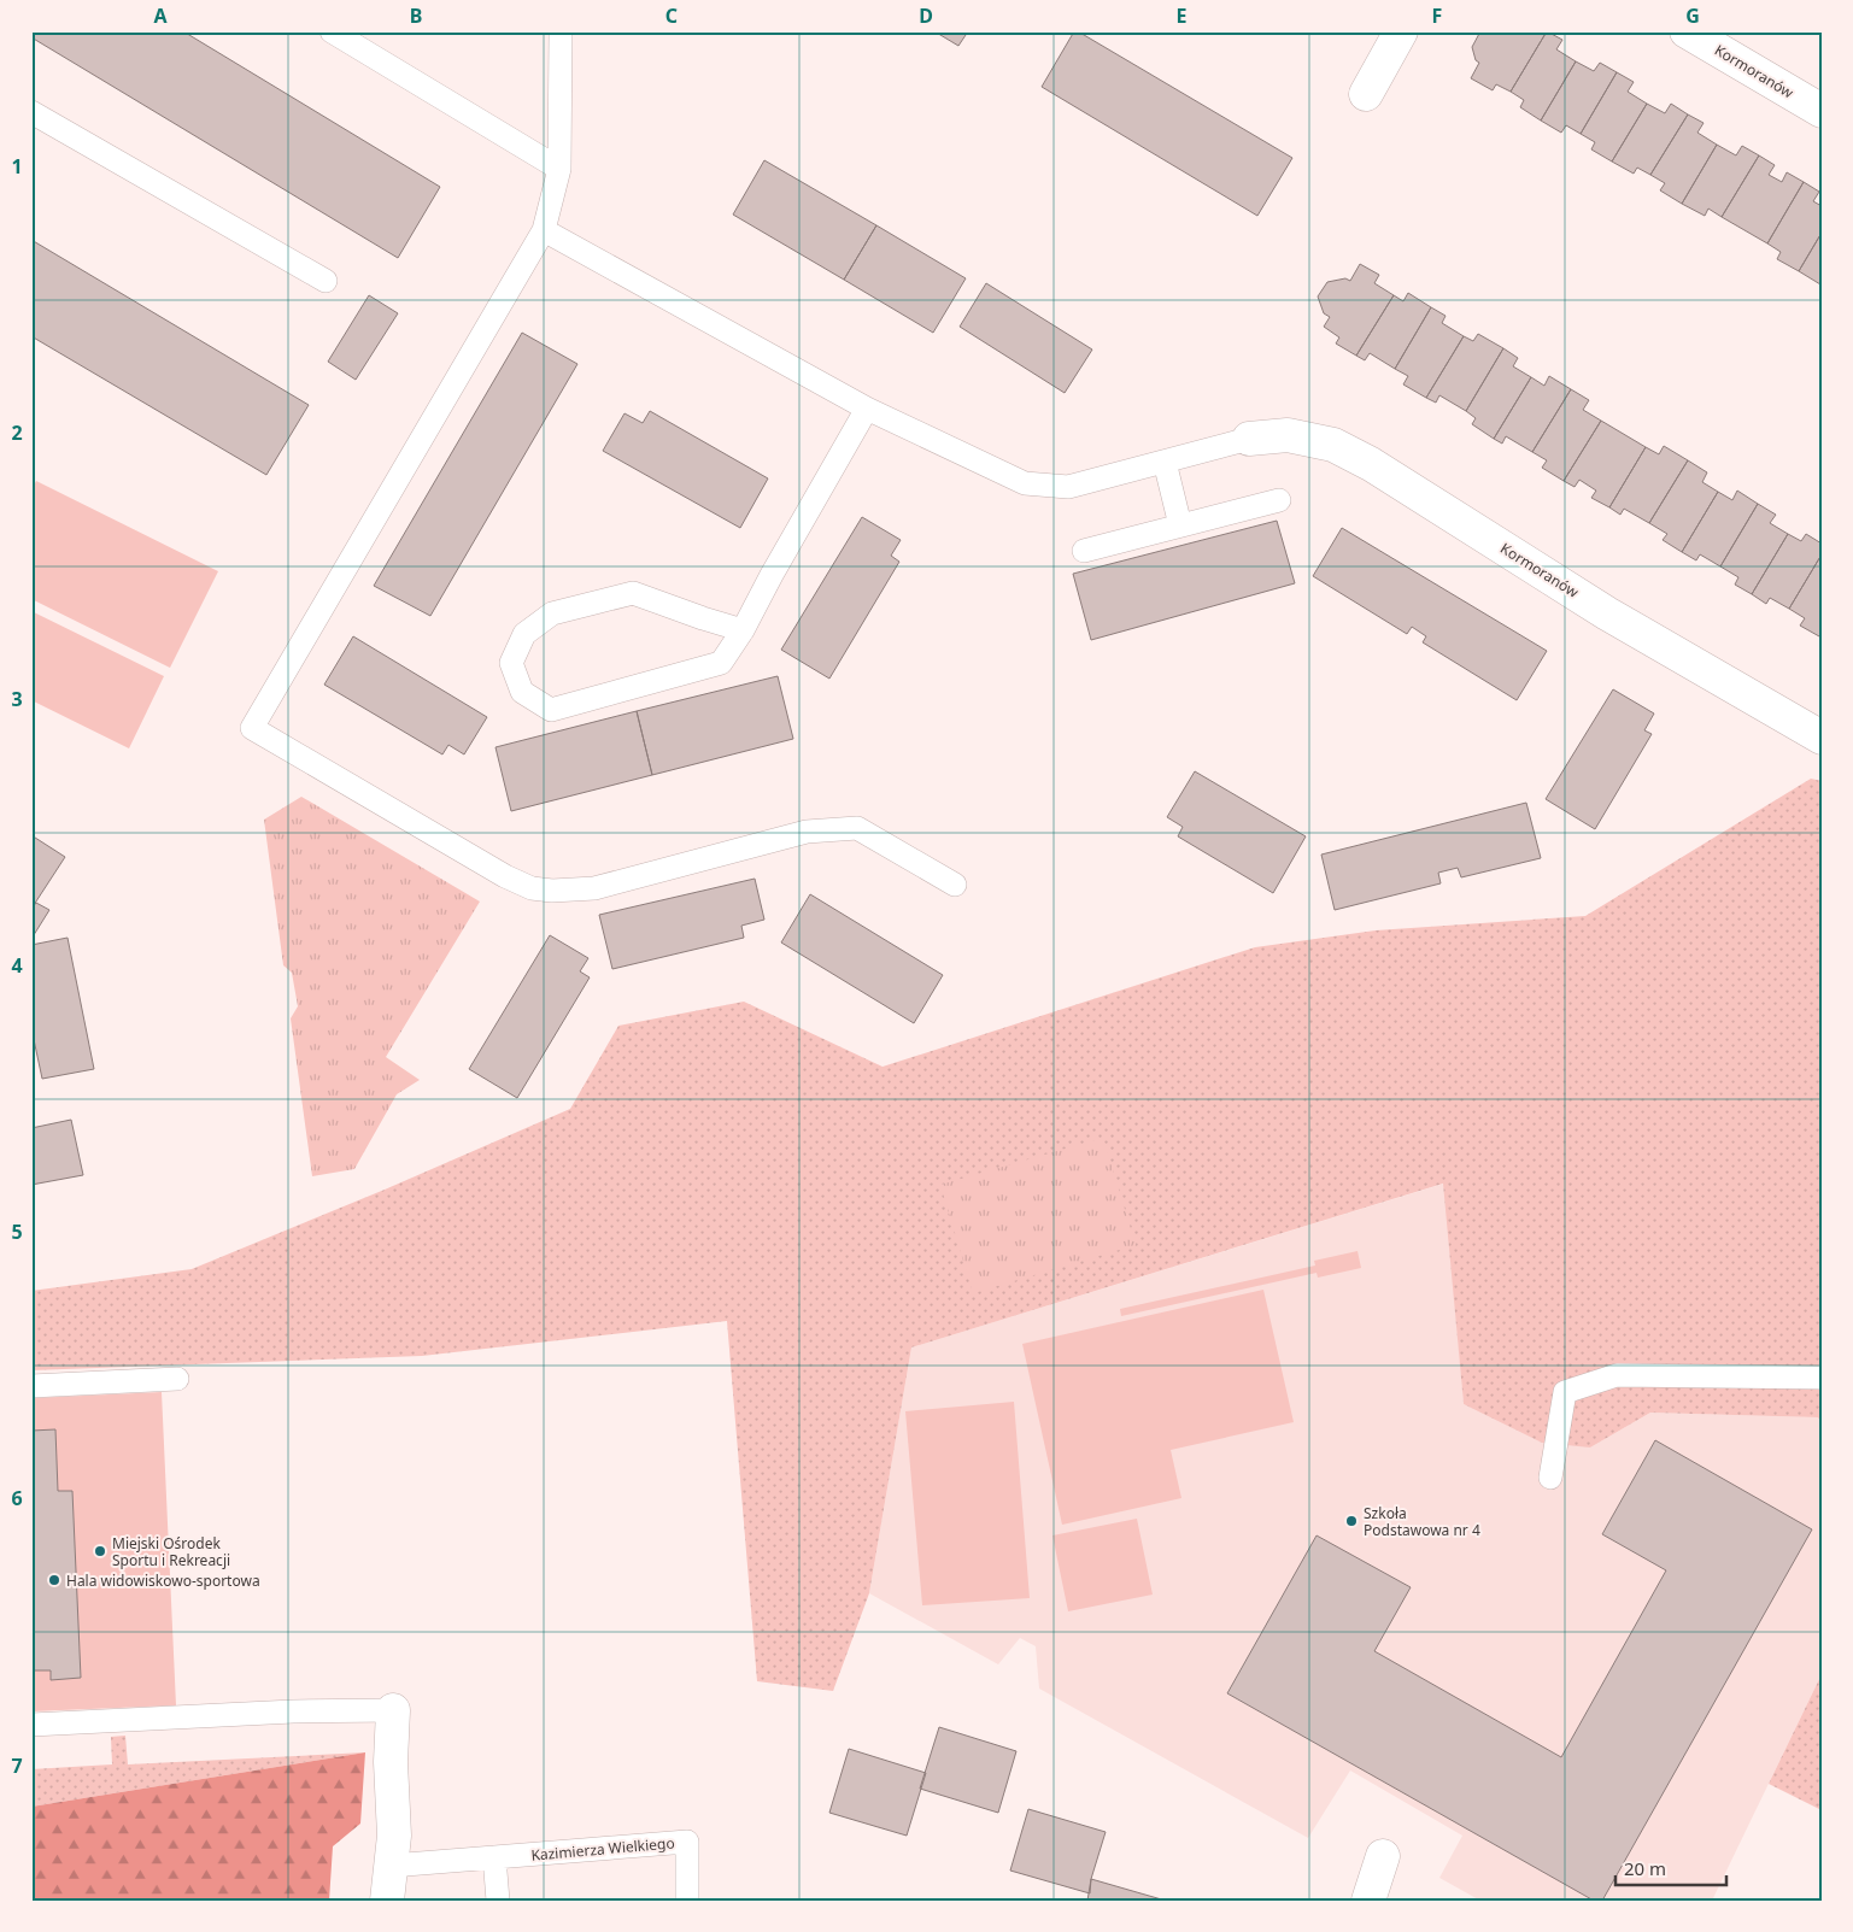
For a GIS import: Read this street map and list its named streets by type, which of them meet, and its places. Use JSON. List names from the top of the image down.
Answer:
{
  "streets": {
    "street": ["Kormoranów"],
    "lane": ["Kazimierza Wielkiego"]
  },
  "places": ["Szkoła Podstawowa nr 4", "Miejski Ośrodek Sportu i Rekreacji", "Hala widowiskowo-sportowa"],
  "scale_bar": "20 m",
  "grid": {
    "columns": [
      "A",
      "B",
      "C",
      "D",
      "E",
      "F",
      "G"
    ],
    "rows": [
      "1",
      "2",
      "3",
      "4",
      "5",
      "6",
      "7"
    ]
  }
}
